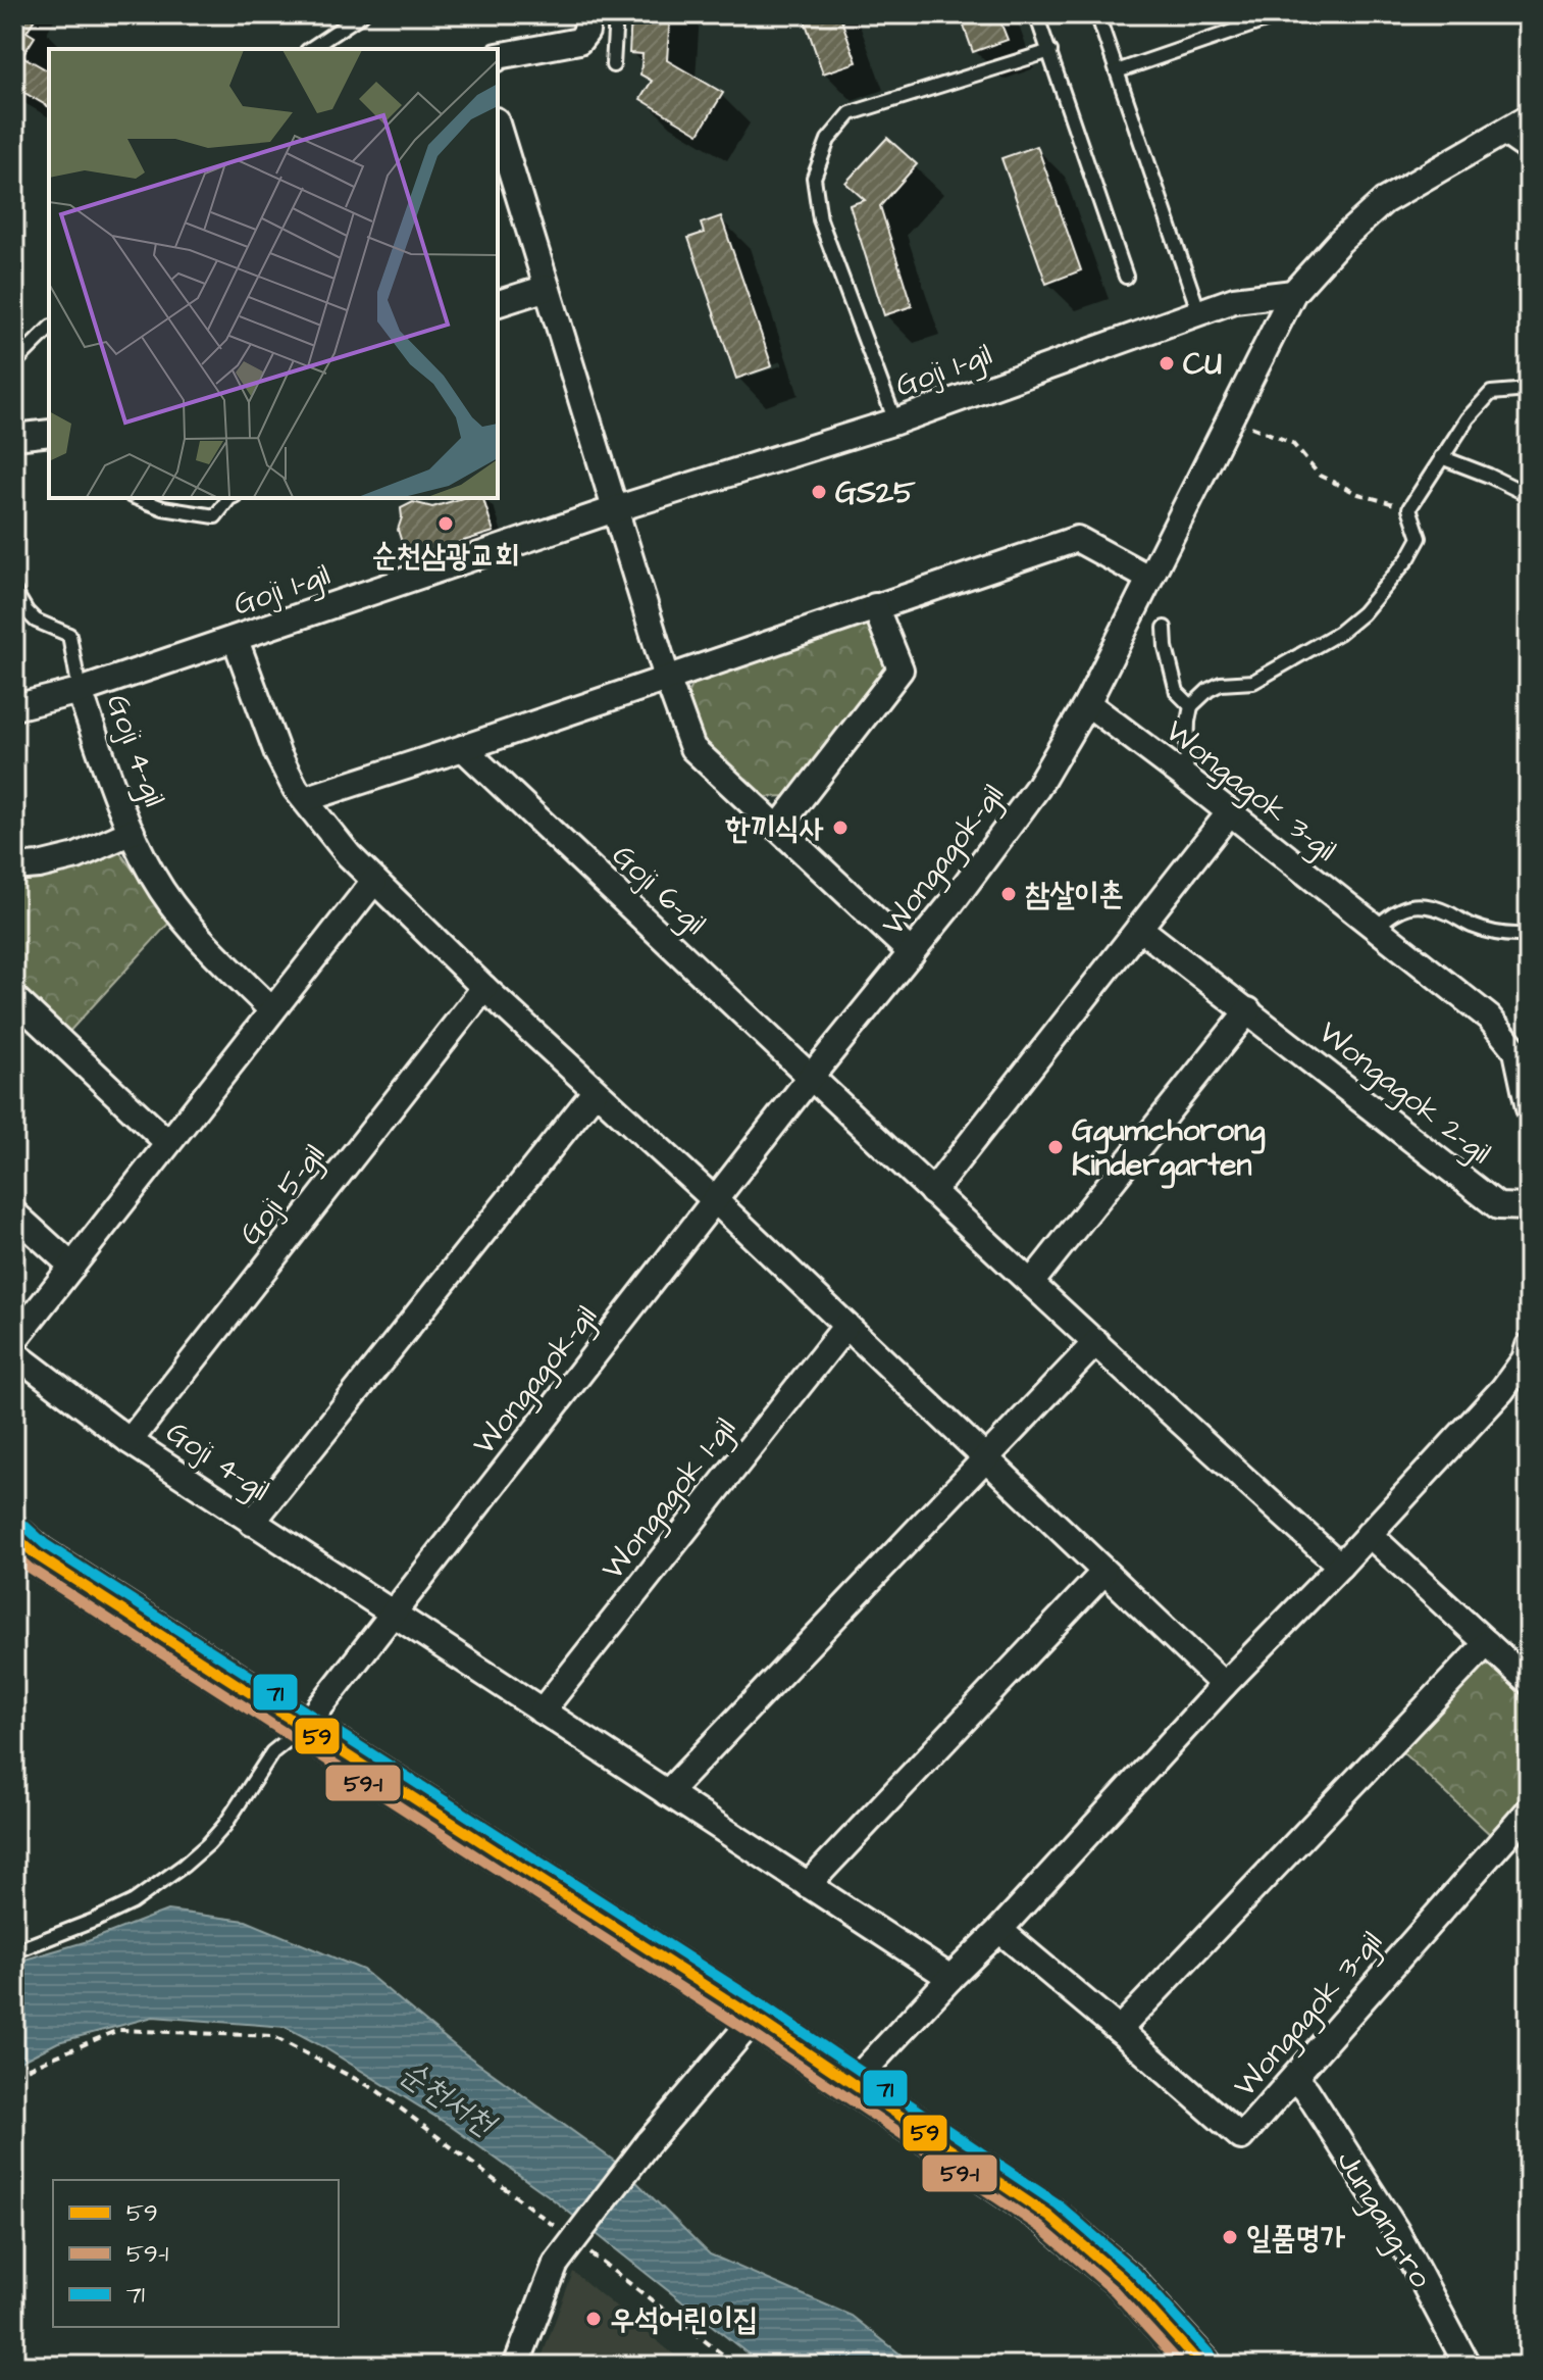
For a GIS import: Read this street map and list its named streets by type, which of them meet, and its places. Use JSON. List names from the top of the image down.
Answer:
{
  "streets": {
    "street": [
      "Goji 1-gil",
      "Goji 4-gil",
      "Wongagok 3-gil",
      "Wongagok-gil",
      "Goji 6-gil",
      "Wongagok 2-gil",
      "Goji 5-gil",
      "Wongagok 1-gil",
      "Jungang-ro"
    ]
  },
  "crossings": [
    ["Goji 1-gil", "Goji 4-gil"],
    ["Goji 1-gil", "Wongagok-gil"],
    ["Goji 4-gil", "Wongagok-gil"],
    ["Goji 4-gil", "Goji 5-gil"],
    ["Wongagok 3-gil", "Wongagok-gil"],
    ["Wongagok 3-gil", "Jungang-ro"],
    ["Wongagok-gil", "Goji 6-gil"]
  ],
  "water": ["순천서천"],
  "places": [
    "CU",
    "GS25",
    "순천삼광교회",
    "한끼식사",
    "참살이촌",
    "Ggumchorong Kindergarten",
    "일품명가",
    "우석어린이집"
  ],
  "lines": ["transit line 71", "transit line 59", "transit line 59-1"],
  "legend": ["59", "59-1", "71"]
}
